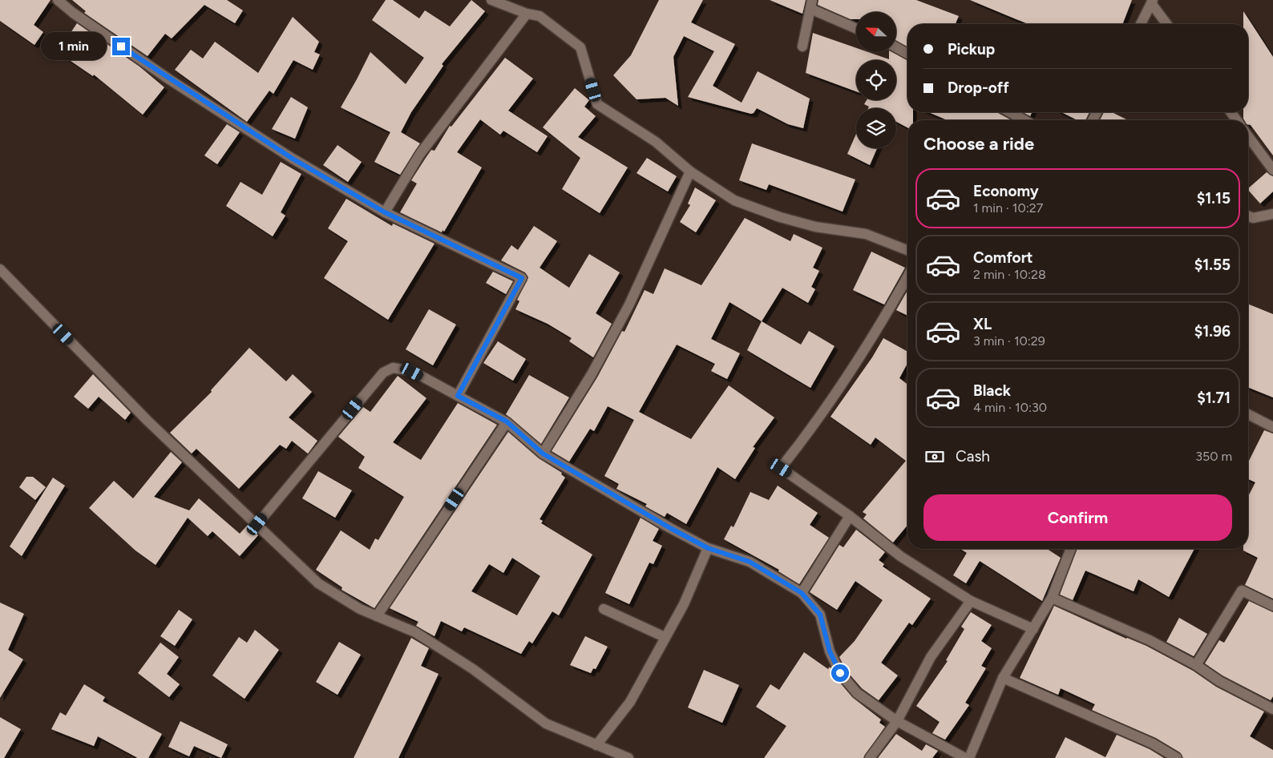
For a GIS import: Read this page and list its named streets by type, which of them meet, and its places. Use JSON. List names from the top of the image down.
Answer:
{
  "north": "left",
  "page": {
    "banner": ["Pickup", "Drop-off"],
    "bubble": "1 min",
    "heading": "Choose a ride",
    "list": [
      {
        "name": "Economy",
        "note": "1 min · 10:27",
        "value": "$1.15"
      },
      {
        "name": "Comfort",
        "note": "2 min · 10:28",
        "value": "$1.55"
      },
      {
        "name": "XL",
        "note": "3 min · 10:29",
        "value": "$1.96"
      },
      {
        "name": "Black",
        "note": "4 min · 10:30",
        "value": "$1.71"
      }
    ],
    "pay": ["Cash", "350 m"],
    "buttons": "Confirm"
  }
}
